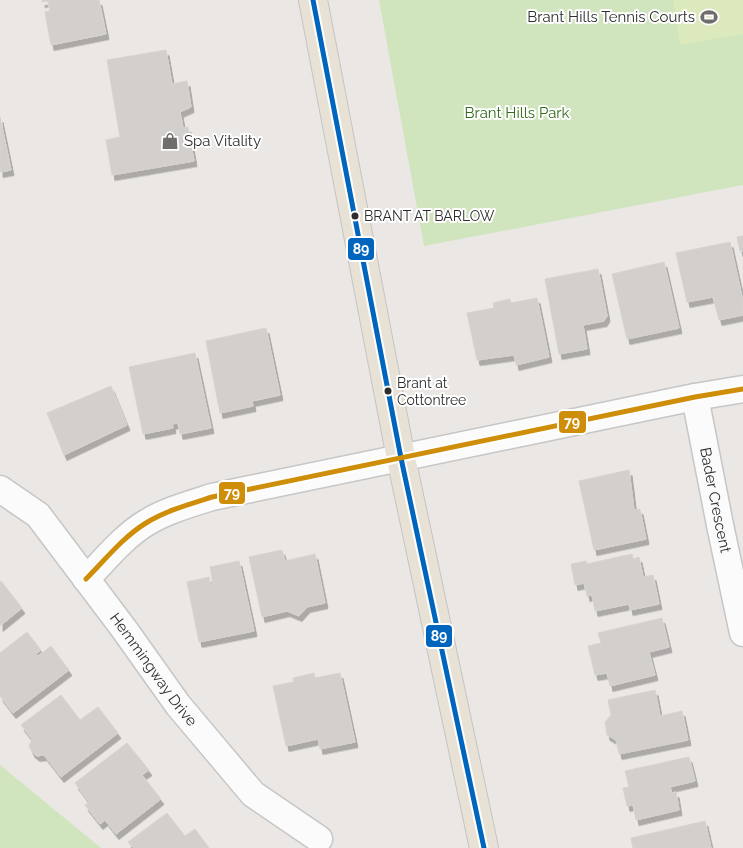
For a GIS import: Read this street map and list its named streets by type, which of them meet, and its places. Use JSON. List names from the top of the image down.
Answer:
{
  "streets": {
    "street": ["Bader Crescent", "Hemmingway Drive"]
  },
  "parks": ["Brant Hills Park"],
  "places": {
    "sports": ["Brant Hills Tennis Courts"],
    "shop": ["Spa Vitality"],
    "other": ["BRANT AT BARLOW", "Brant at Cottontree"]
  },
  "lines": ["transit line 89", "transit line 79"]
}
